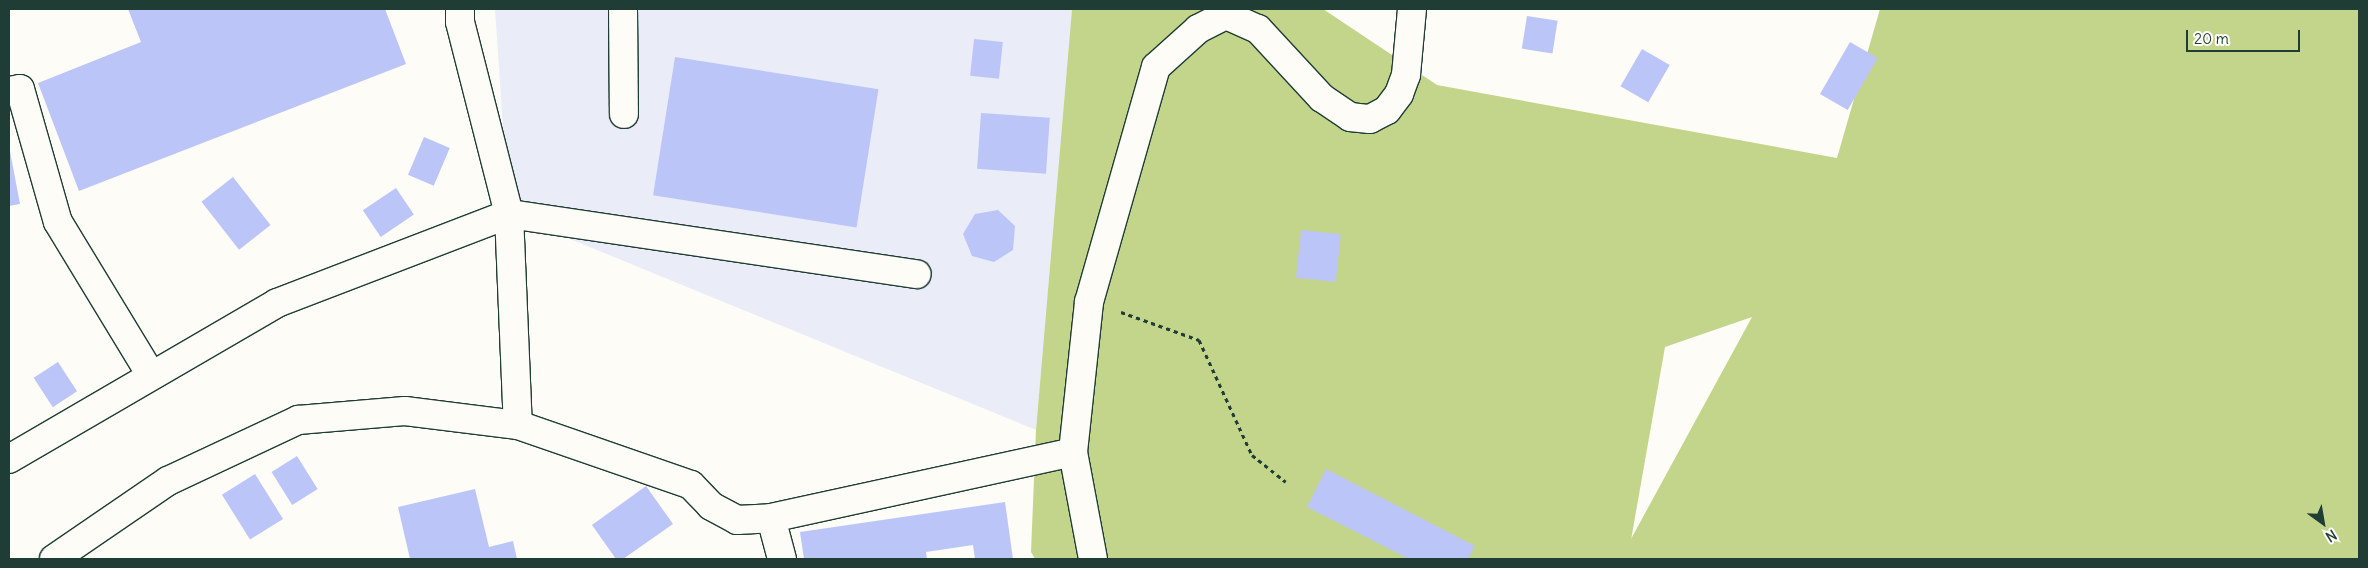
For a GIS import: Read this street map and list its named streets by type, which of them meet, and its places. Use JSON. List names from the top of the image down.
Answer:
{
  "scale_bar": "20 m",
  "north": "bottom right"
}
